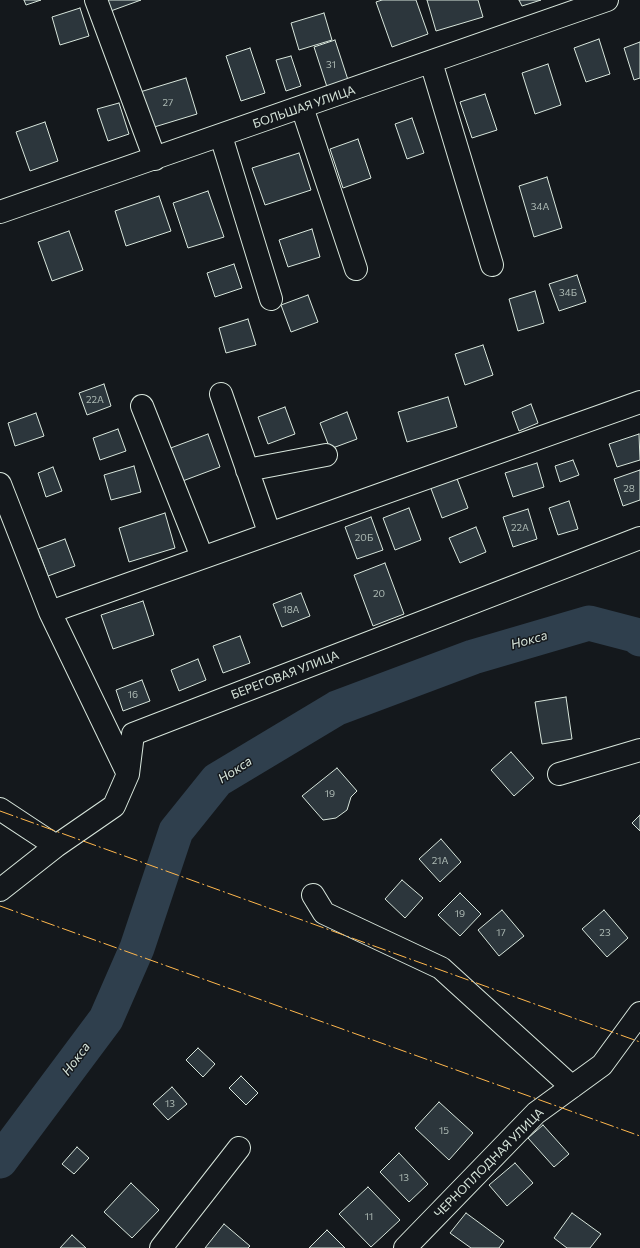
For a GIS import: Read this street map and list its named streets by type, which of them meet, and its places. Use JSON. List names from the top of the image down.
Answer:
{
  "streets": {
    "street": ["БОЛЬШАЯ УЛИЦА", "БЕРЕГОВАЯ УЛИЦА", "ЧЕРНОПЛОДНАЯ УЛИЦА"]
  },
  "water": ["Нокса"],
  "house_numbers": [
    "31",
    "27",
    "34А",
    "34Б",
    "22А",
    "28",
    "22А",
    "20Б",
    "20",
    "18А",
    "16",
    "19",
    "21А",
    "19",
    "17",
    "23",
    "13",
    "15",
    "13",
    "11"
  ]
}
